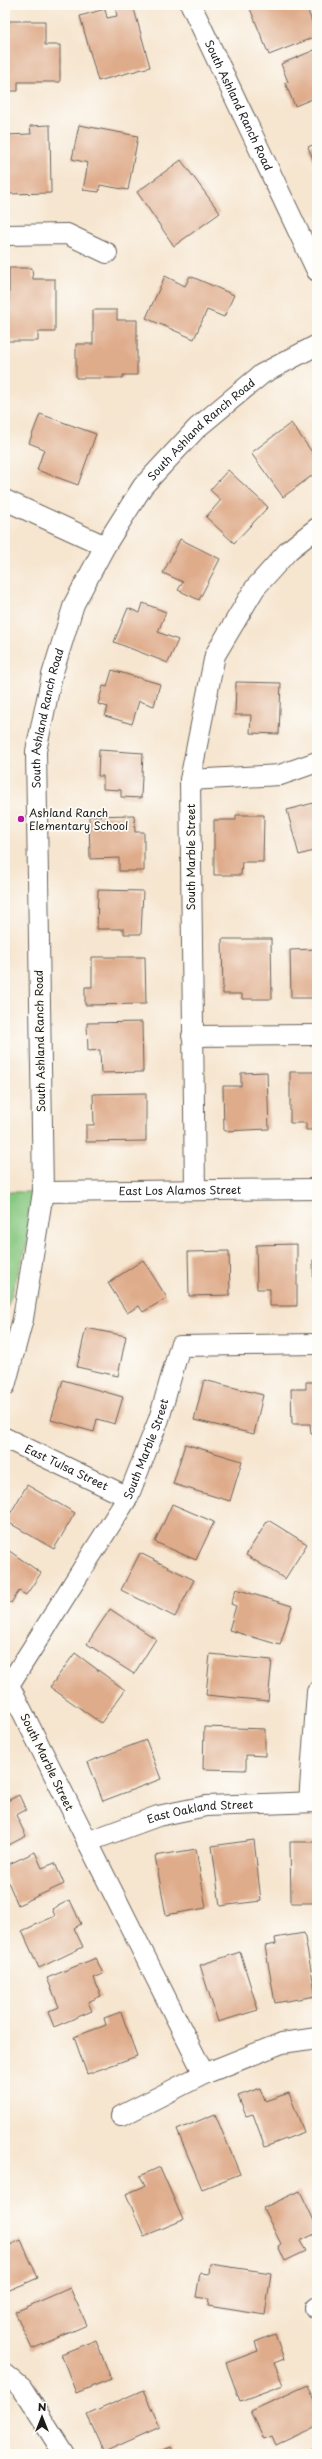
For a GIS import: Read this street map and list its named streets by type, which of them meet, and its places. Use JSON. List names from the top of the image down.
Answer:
{
  "streets": {
    "street": [
      "South Ashland Ranch Road",
      "South Marble Street",
      "East Los Alamos Street",
      "East Tulsa Street",
      "East Oakland Street"
    ]
  },
  "crossings": [
    ["South Ashland Ranch Road", "East Los Alamos Street"],
    ["South Marble Street", "East Los Alamos Street"],
    ["South Marble Street", "East Tulsa Street"],
    ["South Marble Street", "East Oakland Street"]
  ],
  "places": ["Ashland Ranch Elementary School"],
  "north": "top"
}
